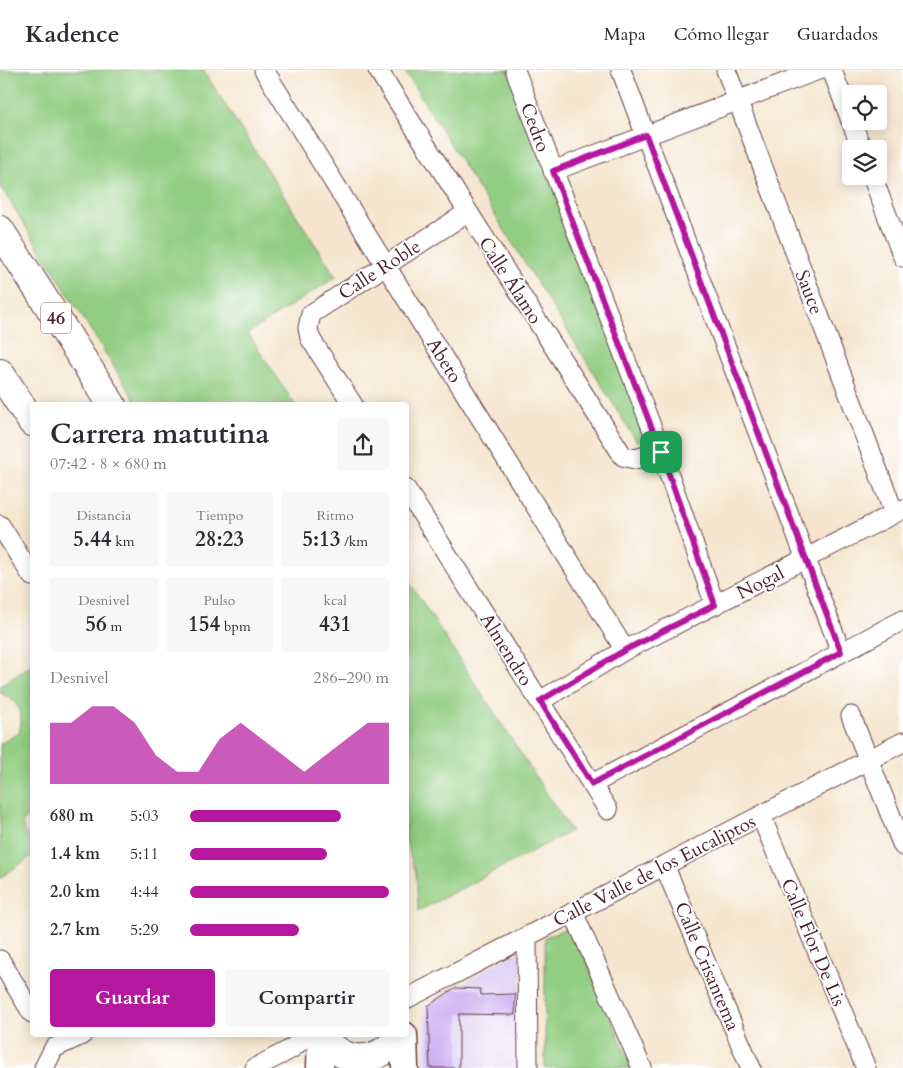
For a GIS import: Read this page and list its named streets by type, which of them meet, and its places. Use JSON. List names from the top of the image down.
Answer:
{
  "streets": {
    "main road": ["46"],
    "street": [
      "Cedro",
      "Calle Roble",
      "Calle Álamo",
      "Sauce",
      "Abeto",
      "Nogal",
      "Almendro",
      "Calle Valle de los Eucaliptos",
      "Calle Flor De Lis",
      "Calle Crisantema"
    ]
  },
  "crossings": [
    ["Cedro", "Calle Álamo"],
    ["Cedro", "Nogal"],
    ["Calle Roble", "Calle Álamo"],
    ["Calle Roble", "Abeto"],
    ["Sauce", "Nogal"],
    ["Abeto", "Nogal"],
    ["Nogal", "Almendro"],
    ["Calle Valle de los Eucaliptos", "Calle Flor De Lis"],
    ["Calle Valle de los Eucaliptos", "Calle Crisantema"]
  ],
  "page": {
    "header": "Kadence",
    "nav": ["Mapa", "Cómo llegar", "Guardados"],
    "heading": ["Carrera matutina", "07:42 · 8 × 680 m"],
    "stats": [
      ["Distancia", "5.44 km"],
      ["Tiempo", "28:23"],
      ["Ritmo", "5:13 /km"],
      ["Desnivel", "56 m"],
      ["Pulso", "154 bpm"],
      ["kcal", "431"]
    ],
    "chart": ["Desnivel", "286–290 m"],
    "list": [
      {
        "name": "680 m",
        "note": "5:03"
      },
      {
        "name": "1.4 km",
        "note": "5:11"
      },
      {
        "name": "2.0 km",
        "note": "4:44"
      },
      {
        "name": "2.7 km",
        "note": "5:29"
      }
    ],
    "buttons": ["Guardar", "Compartir"]
  }
}
